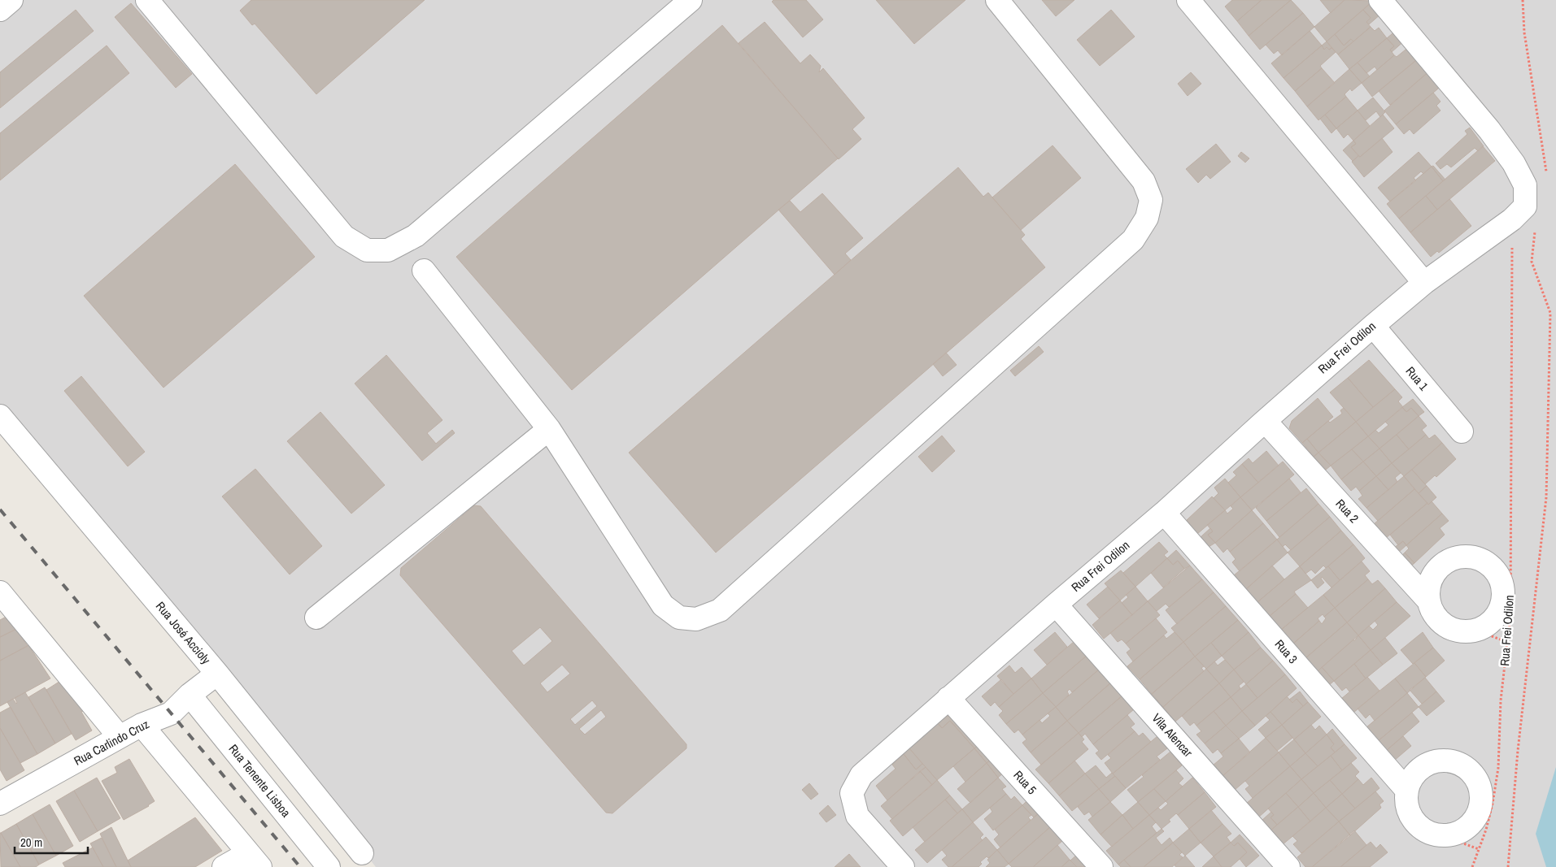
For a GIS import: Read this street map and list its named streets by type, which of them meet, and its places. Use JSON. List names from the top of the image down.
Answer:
{
  "streets": {
    "street": [
      "Rua Frei Odilon",
      "Rua 1",
      "Rua 2",
      "Rua José Accioly",
      "Rua 3",
      "Vila Alencar",
      "Rua Carlindo Cruz",
      "Rua Tenente Lisboa",
      "Rua 5"
    ]
  },
  "crossings": [
    ["Rua Frei Odilon", "Rua 1"],
    ["Rua Frei Odilon", "Rua 2"],
    ["Rua Frei Odilon", "Rua 3"],
    ["Rua Frei Odilon", "Vila Alencar"],
    ["Rua Frei Odilon", "Rua 5"],
    ["Rua José Accioly", "Rua Carlindo Cruz"],
    ["Rua Carlindo Cruz", "Rua Tenente Lisboa"]
  ],
  "scale_bar": "20 m"
}
